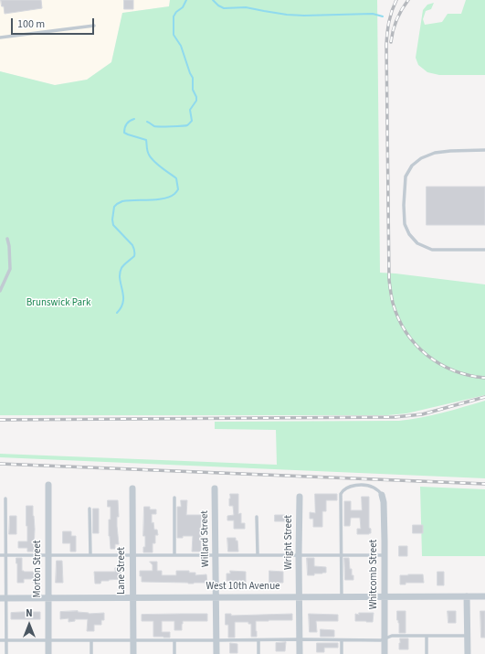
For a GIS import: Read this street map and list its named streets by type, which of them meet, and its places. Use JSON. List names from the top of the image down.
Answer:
{
  "streets": {
    "street": [
      "Willard Street",
      "Wright Street",
      "Morton Street",
      "Lane Street",
      "Whitcomb Street",
      "West 10th Avenue"
    ]
  },
  "crossings": [
    ["Willard Street", "West 10th Avenue"],
    ["Wright Street", "West 10th Avenue"],
    ["Morton Street", "West 10th Avenue"],
    ["Lane Street", "West 10th Avenue"],
    ["Whitcomb Street", "West 10th Avenue"]
  ],
  "parks": ["Brunswick Park"],
  "scale_bar": "100 m",
  "north": "top"
}
